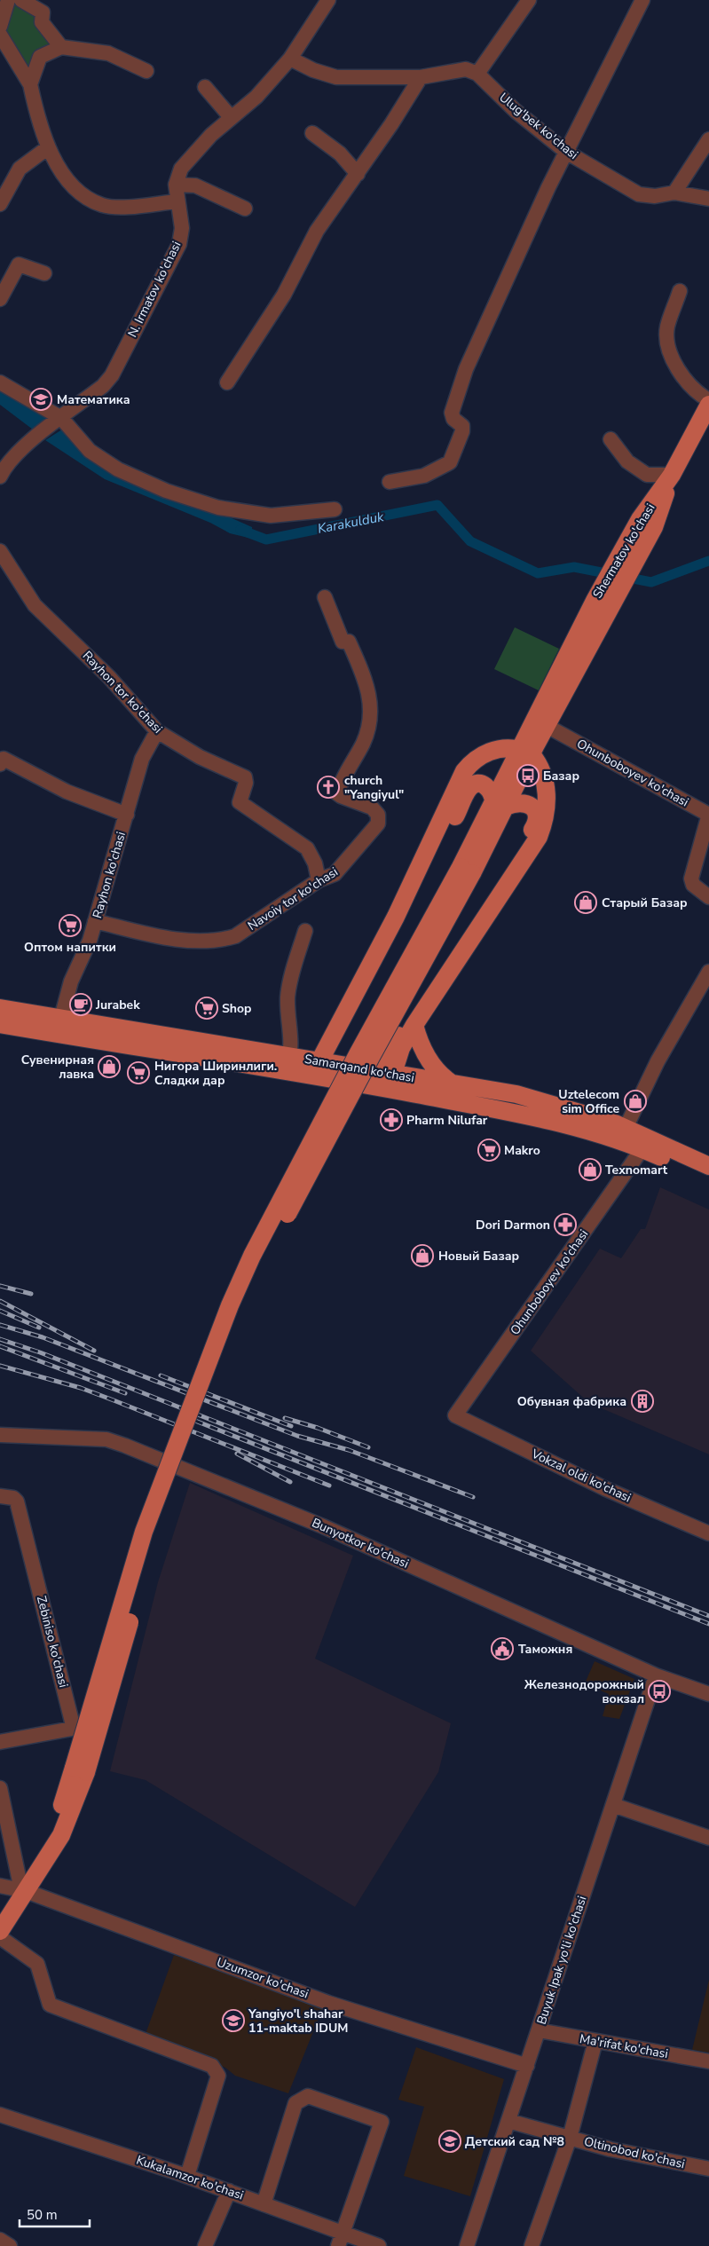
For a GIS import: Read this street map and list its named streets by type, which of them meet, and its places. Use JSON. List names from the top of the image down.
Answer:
{
  "streets": {
    "main road": ["Shermatov ko'chasi", "Samarqand ko'chasi"],
    "street": [
      "Ulug'bek ko'chasi",
      "N. Irmatov ko'chasi",
      "Rayhon tor ko'chasi",
      "Ohunboboyev ko'chasi",
      "Rayhon ko'chasi",
      "Navoiy tor ko'chasi",
      "Vokzal oldi ko'chasi",
      "Bunyotkor ko'chasi",
      "Zebiniso ko'chasi",
      "Buyuk Ipak yo'li ko'chasi",
      "Uzumzor ko'chasi",
      "Ma'rifat ko'chasi",
      "Oltinobod ko'chasi",
      "Kukalamzor ko'chasi"
    ]
  },
  "crossings": [
    ["Rayhon tor ko'chasi", "Rayhon ko'chasi"],
    ["Rayhon tor ko'chasi", "Navoiy tor ko'chasi"],
    ["Ohunboboyev ko'chasi", "Samarqand ko'chasi"],
    ["Ohunboboyev ko'chasi", "Vokzal oldi ko'chasi"],
    ["Rayhon ko'chasi", "Navoiy tor ko'chasi"],
    ["Rayhon ko'chasi", "Samarqand ko'chasi"],
    ["Bunyotkor ko'chasi", "Buyuk Ipak yo'li ko'chasi"],
    ["Buyuk Ipak yo'li ko'chasi", "Uzumzor ko'chasi"],
    ["Buyuk Ipak yo'li ko'chasi", "Ma'rifat ko'chasi"],
    ["Buyuk Ipak yo'li ko'chasi", "Oltinobod ko'chasi"]
  ],
  "water": ["Karakulduk"],
  "places": {
    "school or university": ["Математика", "Yangiyo'l shahar 11-maktab IDUM", "Детский сад №8"],
    "bus stop": ["Базар", "Железнодорожный вокзал"],
    "church": ["church \"Yangiyul\""],
    "shop": [
      "Cтарый Базар",
      "Сувенирная лавка",
      "Uztelecom sim Office",
      "Texnomart",
      "Новый Базар"
    ],
    "supermarket": [
      "Оптом напитки",
      "Shop",
      "Нигора Ширинлиги. Сладки дар",
      "Makro"
    ],
    "cafe": ["Jurabek"],
    "pharmacy": ["Pharm Nilufar", "Dori Darmon"],
    "building": ["Обувная фабрика"],
    "public building": ["Таможня"]
  },
  "scale_bar": "50 m"
}
